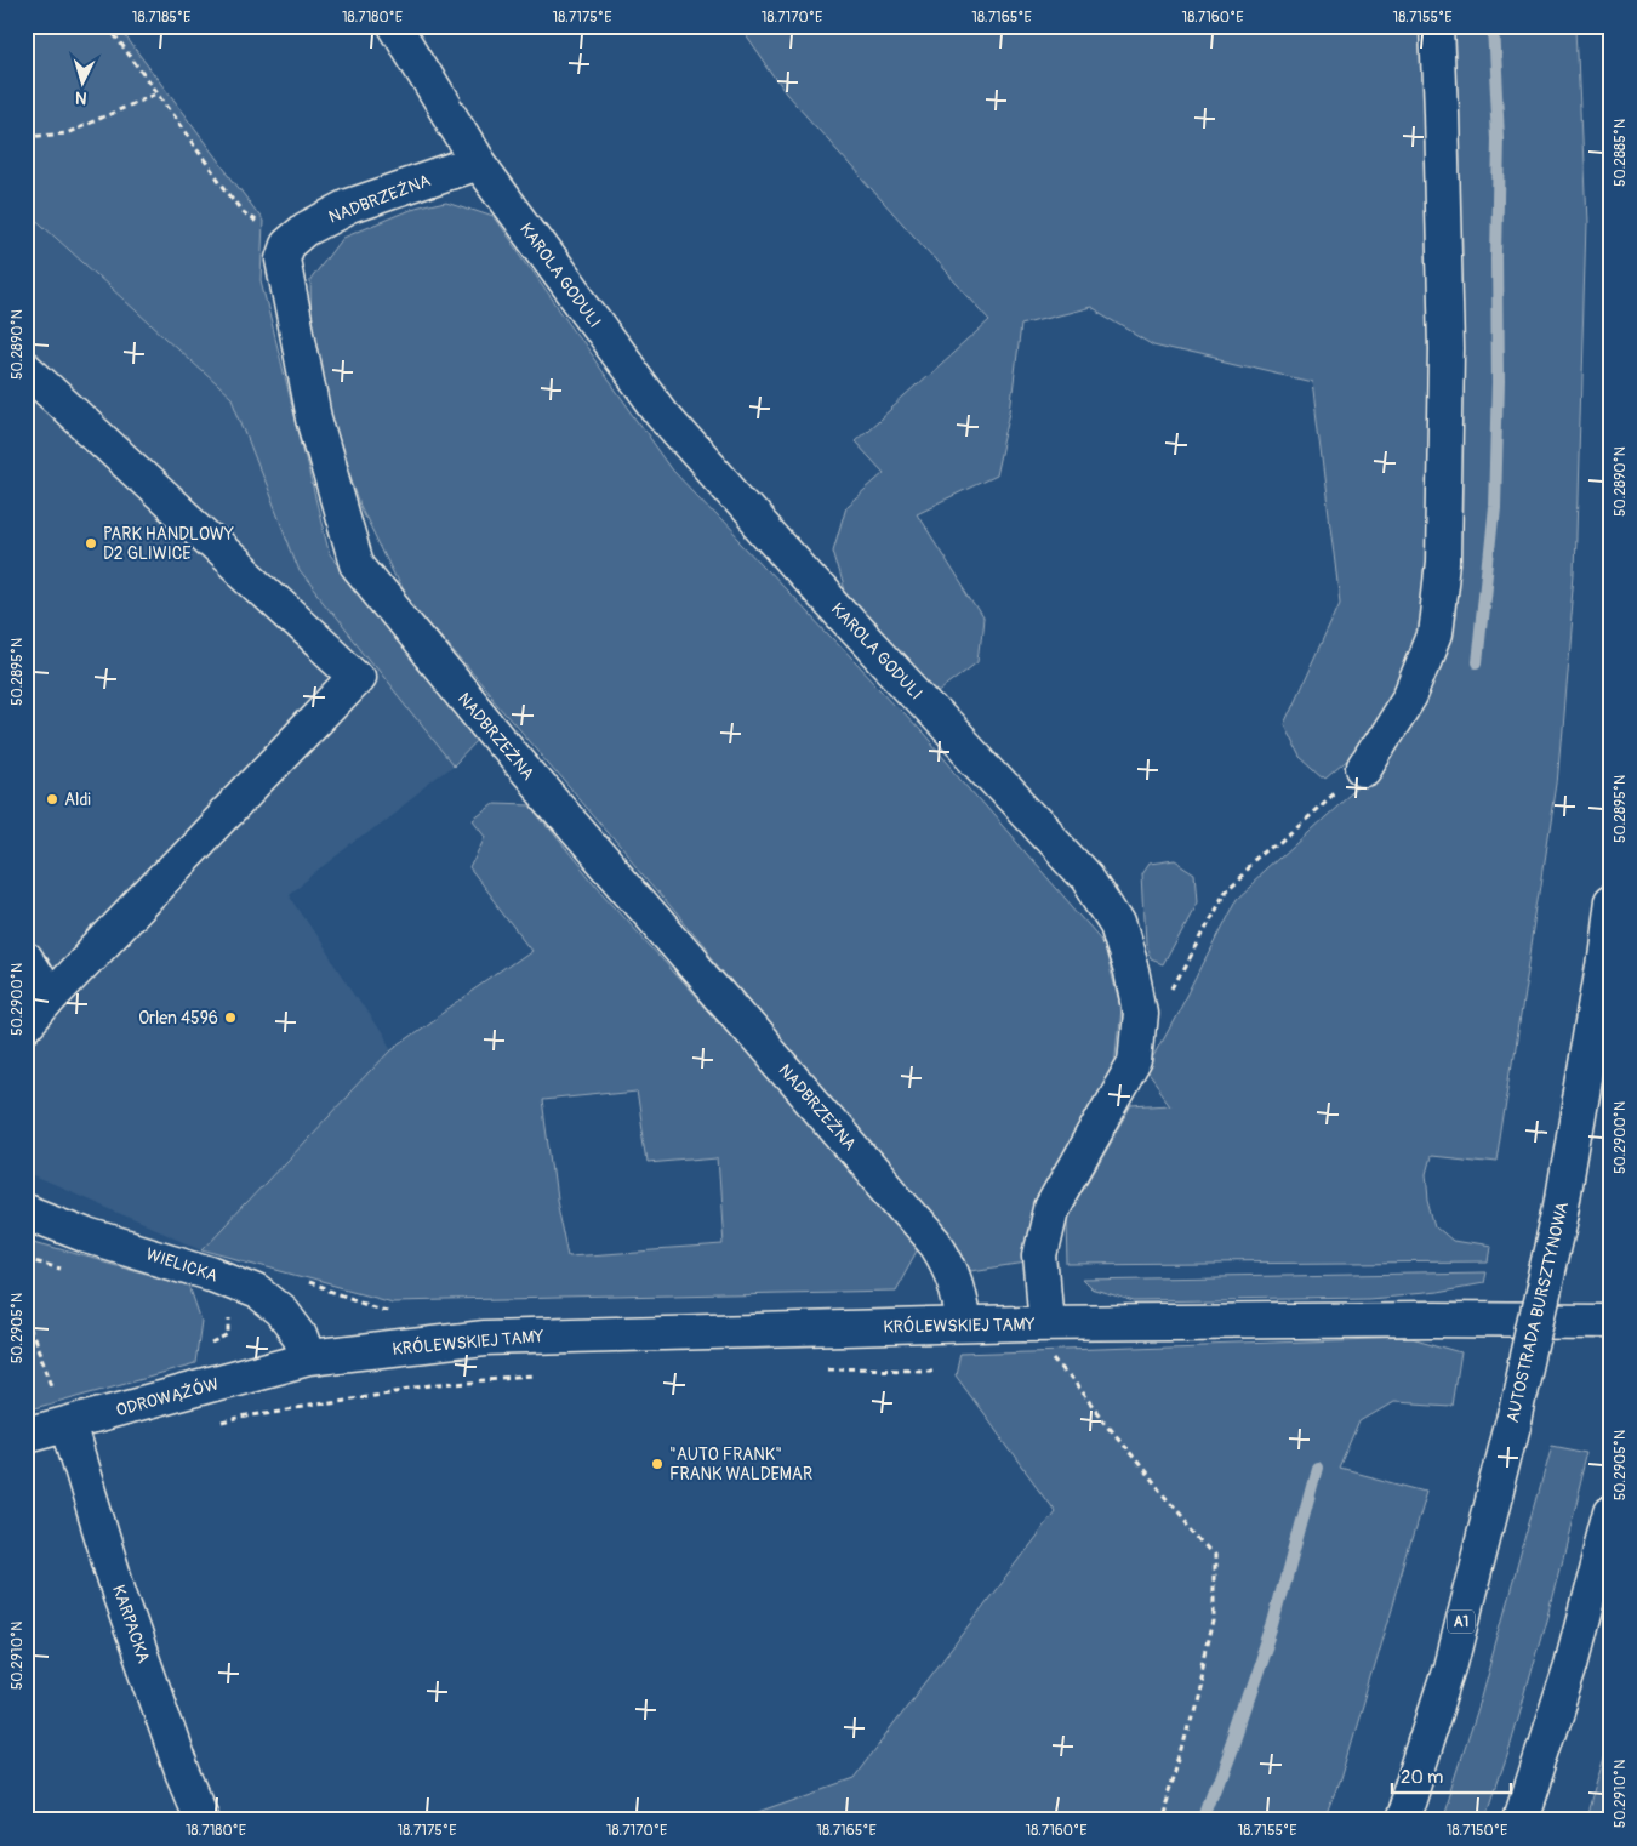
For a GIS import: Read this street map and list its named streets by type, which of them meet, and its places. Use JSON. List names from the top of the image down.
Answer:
{
  "streets": {
    "main road": [
      "NADBRZEŻNA",
      "KAROLA GODULI",
      "WIELICKA",
      "AUTOSTRADA BURSZTYNOWA",
      "KRÓLEWSKIEJ TAMY",
      "ODROWĄŻÓW",
      "A1",
      "KARPACKA"
    ]
  },
  "crossings": [
    ["NADBRZEŻNA", "KAROLA GODULI"],
    ["NADBRZEŻNA", "KRÓLEWSKIEJ TAMY"],
    ["KAROLA GODULI", "KRÓLEWSKIEJ TAMY"],
    ["WIELICKA", "KRÓLEWSKIEJ TAMY"],
    ["WIELICKA", "ODROWĄŻÓW"],
    ["KRÓLEWSKIEJ TAMY", "ODROWĄŻÓW"],
    ["ODROWĄŻÓW", "KARPACKA"]
  ],
  "places": [
    "PARK HANDLOWY D2 GLIWICE",
    "Aldi",
    "Orlen 4596",
    "\"AUTO FRANK\" FRANK WALDEMAR"
  ],
  "scale_bar": "20 m",
  "north": "bottom",
  "coordinates": [
    "18.7185°E",
    "18.7180°E",
    "18.7175°E",
    "18.7170°E",
    "18.7165°E",
    "18.7160°E",
    "18.7155°E",
    "50.2885°N",
    "50.2890°N",
    "50.2895°N",
    "50.2900°N",
    "50.2905°N",
    "50.2910°N",
    "18.7150°E"
  ]
}
